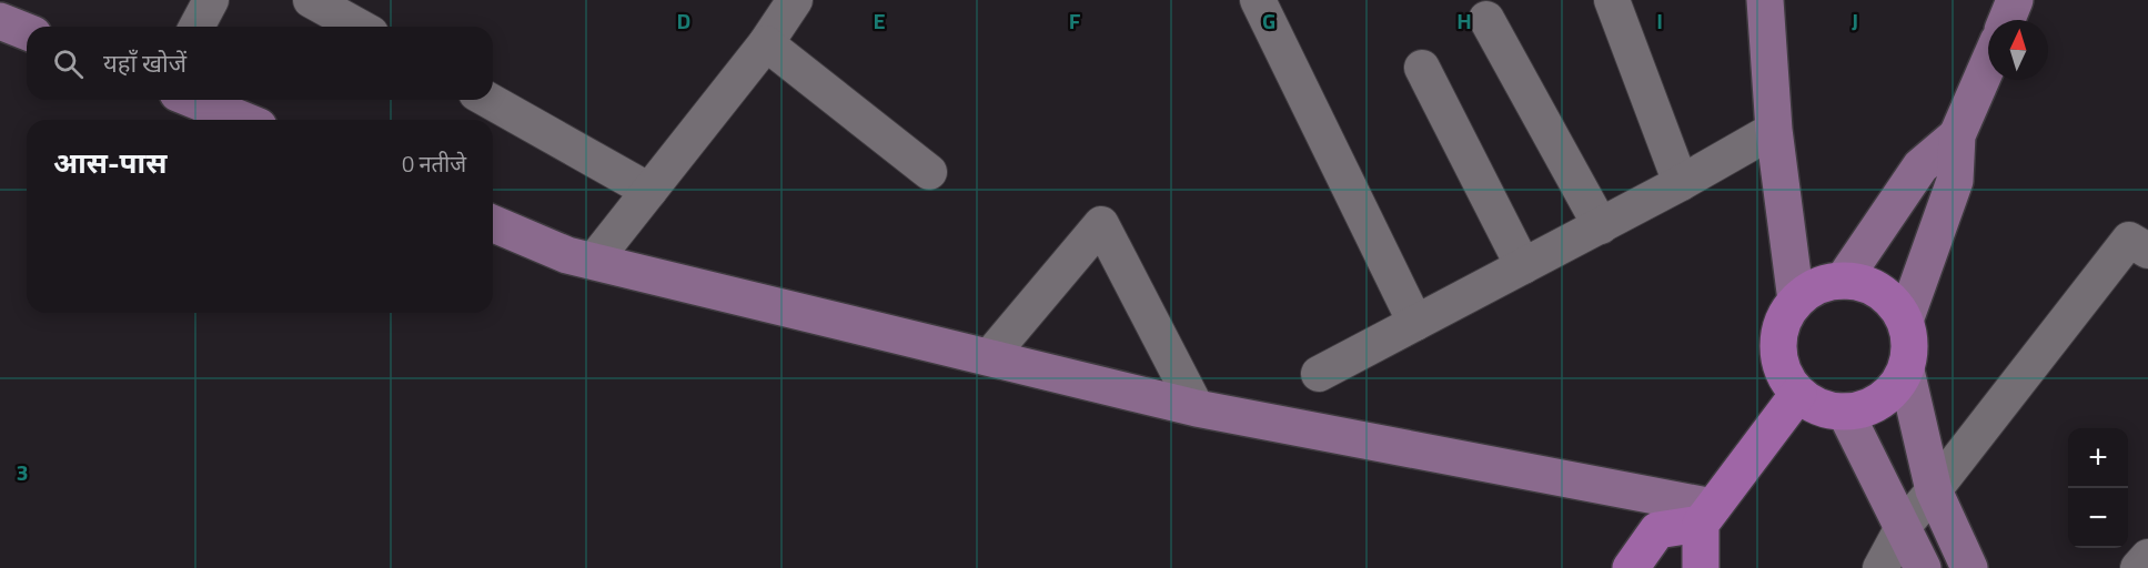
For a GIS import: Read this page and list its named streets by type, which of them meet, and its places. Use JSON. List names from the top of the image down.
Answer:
{
  "north": "top",
  "page": {
    "search": "यहाँ खोजें",
    "heading": ["आस-पास", "0 नतीजे"],
    "map_buttons": ["+", "−"]
  },
  "grid": {
    "columns": [
      "D",
      "E",
      "F",
      "G",
      "H",
      "I",
      "J"
    ],
    "rows": ["3"]
  }
}
